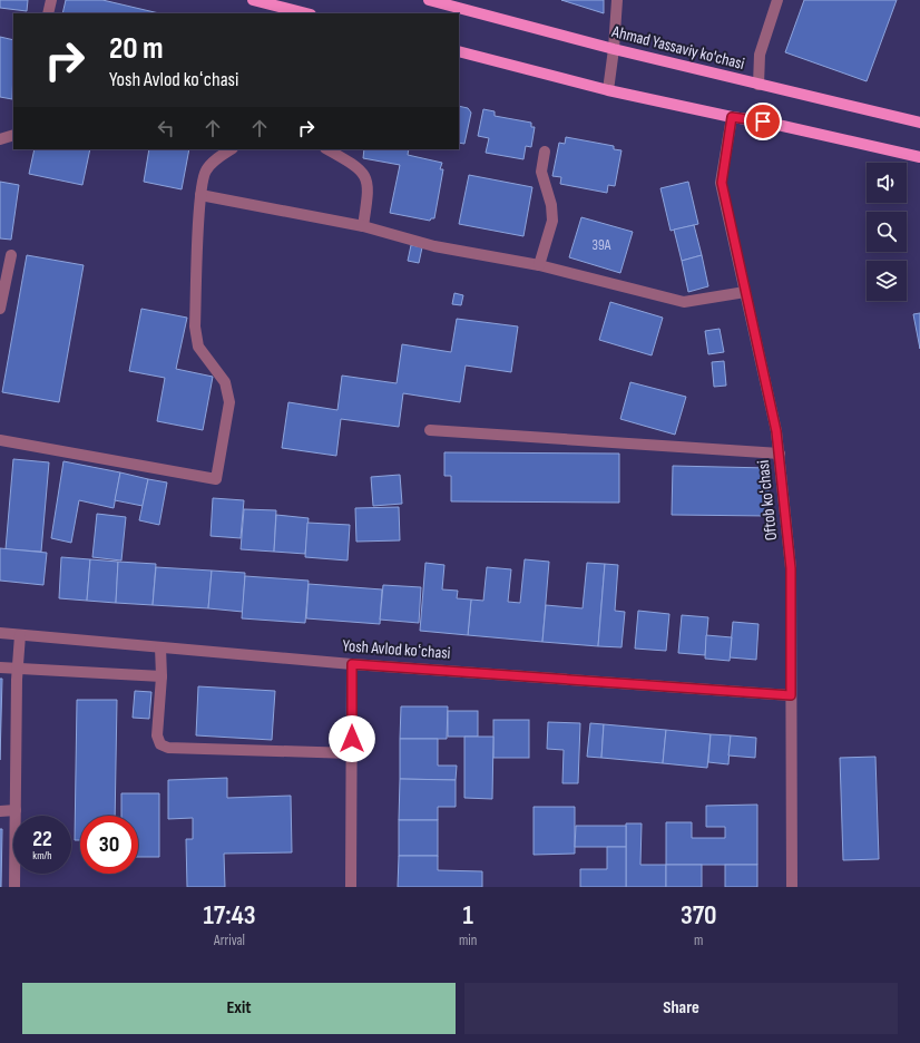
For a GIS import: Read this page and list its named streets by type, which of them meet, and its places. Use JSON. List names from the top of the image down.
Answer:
{
  "streets": {
    "main road": ["Ahmad Yassaviy ko'chasi"],
    "street": ["Oftob koʻchasi", "Yosh Avlod koʻchasi"]
  },
  "crossings": [
    ["Oftob koʻchasi", "Yosh Avlod koʻchasi"]
  ],
  "house_numbers": ["39А"],
  "page": {
    "turn": ["20 m", "Yosh Avlod koʻchasi"],
    "speed": "22 km/h",
    "limit": "30",
    "eta": [
      "17:43",
      "Arrival",
      "1",
      "min",
      "370",
      "m"
    ],
    "buttons": ["Exit", "Share"]
  }
}
